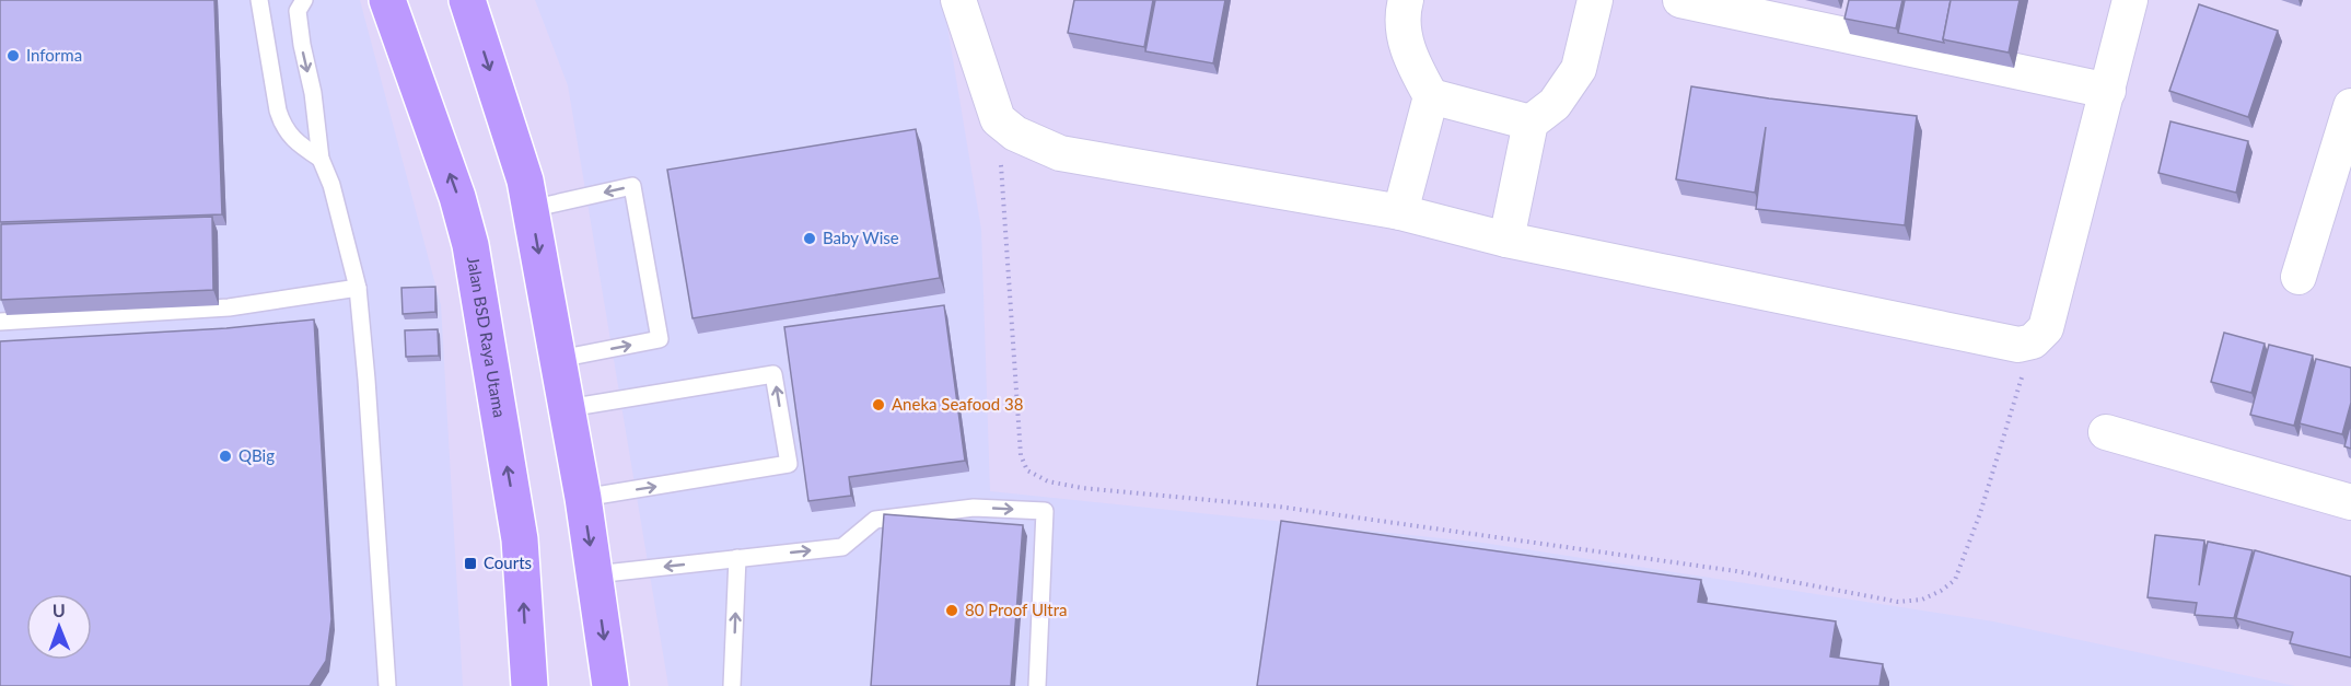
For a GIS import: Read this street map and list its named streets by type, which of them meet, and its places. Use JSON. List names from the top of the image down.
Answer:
{
  "streets": {
    "main road": ["Jalan BSD Raya Utama"]
  },
  "places": {
    "other": [
      "Informa",
      "Baby Wise",
      "Aneka Seafood 38",
      "QBig",
      "80 Proof Ultra"
    ],
    "transit": ["Courts"]
  },
  "north": "top"
}
